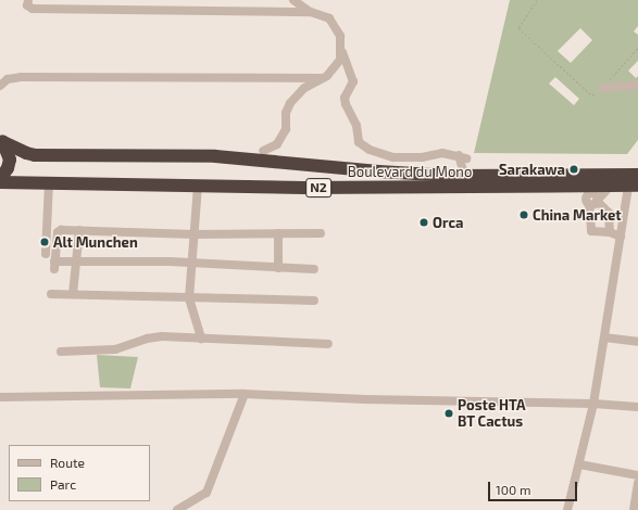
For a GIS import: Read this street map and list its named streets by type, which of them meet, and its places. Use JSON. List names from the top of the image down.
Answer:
{
  "streets": {
    "highway": ["Boulevard du Mono", "N2"]
  },
  "crossings": [
    ["Boulevard du Mono", "N2"]
  ],
  "places": [
    "Sarakawa",
    "China Market",
    "Orca",
    "Alt Munchen",
    "Poste HTA BT Cactus"
  ],
  "legend": ["Route", "Parc"],
  "scale_bar": "100 m"
}
